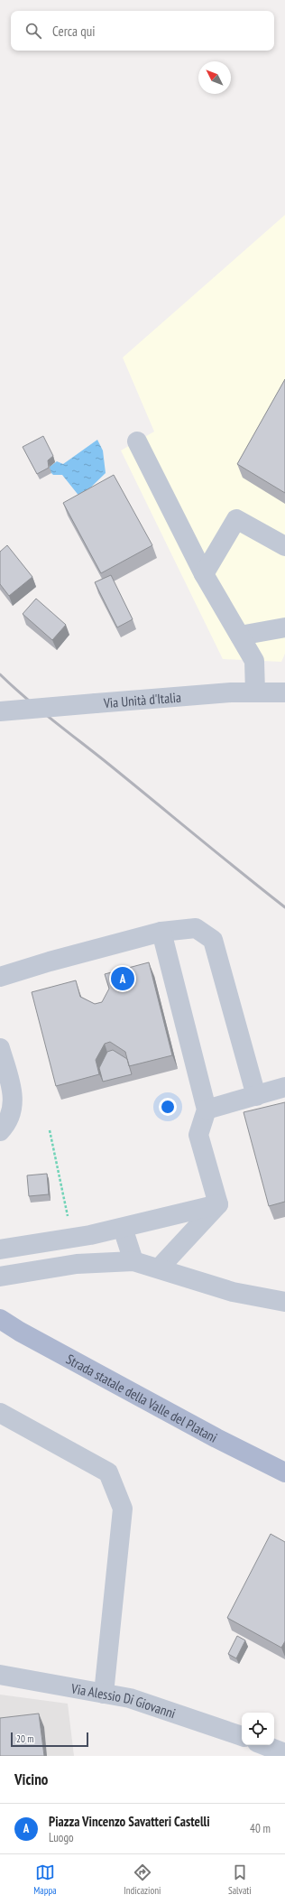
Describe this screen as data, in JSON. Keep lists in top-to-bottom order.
{
  "streets": {
    "main road": ["Strada statale della Valle del Platani"],
    "street": ["Via Unità d'Italia", "Via Alessio Di Giovanni"]
  },
  "scale_bar": "20 m",
  "north": "top left",
  "page": {
    "search": "Cerca qui",
    "pins": "A",
    "scale": "20 m",
    "heading": "Vicino",
    "list": [
      {
        "mark": "A",
        "name": "Piazza Vincenzo Savatteri Castelli",
        "note": "Luogo",
        "value": "40 m"
      }
    ],
    "nav": ["Mappa", "Indicazioni", "Salvati"]
  }
}
